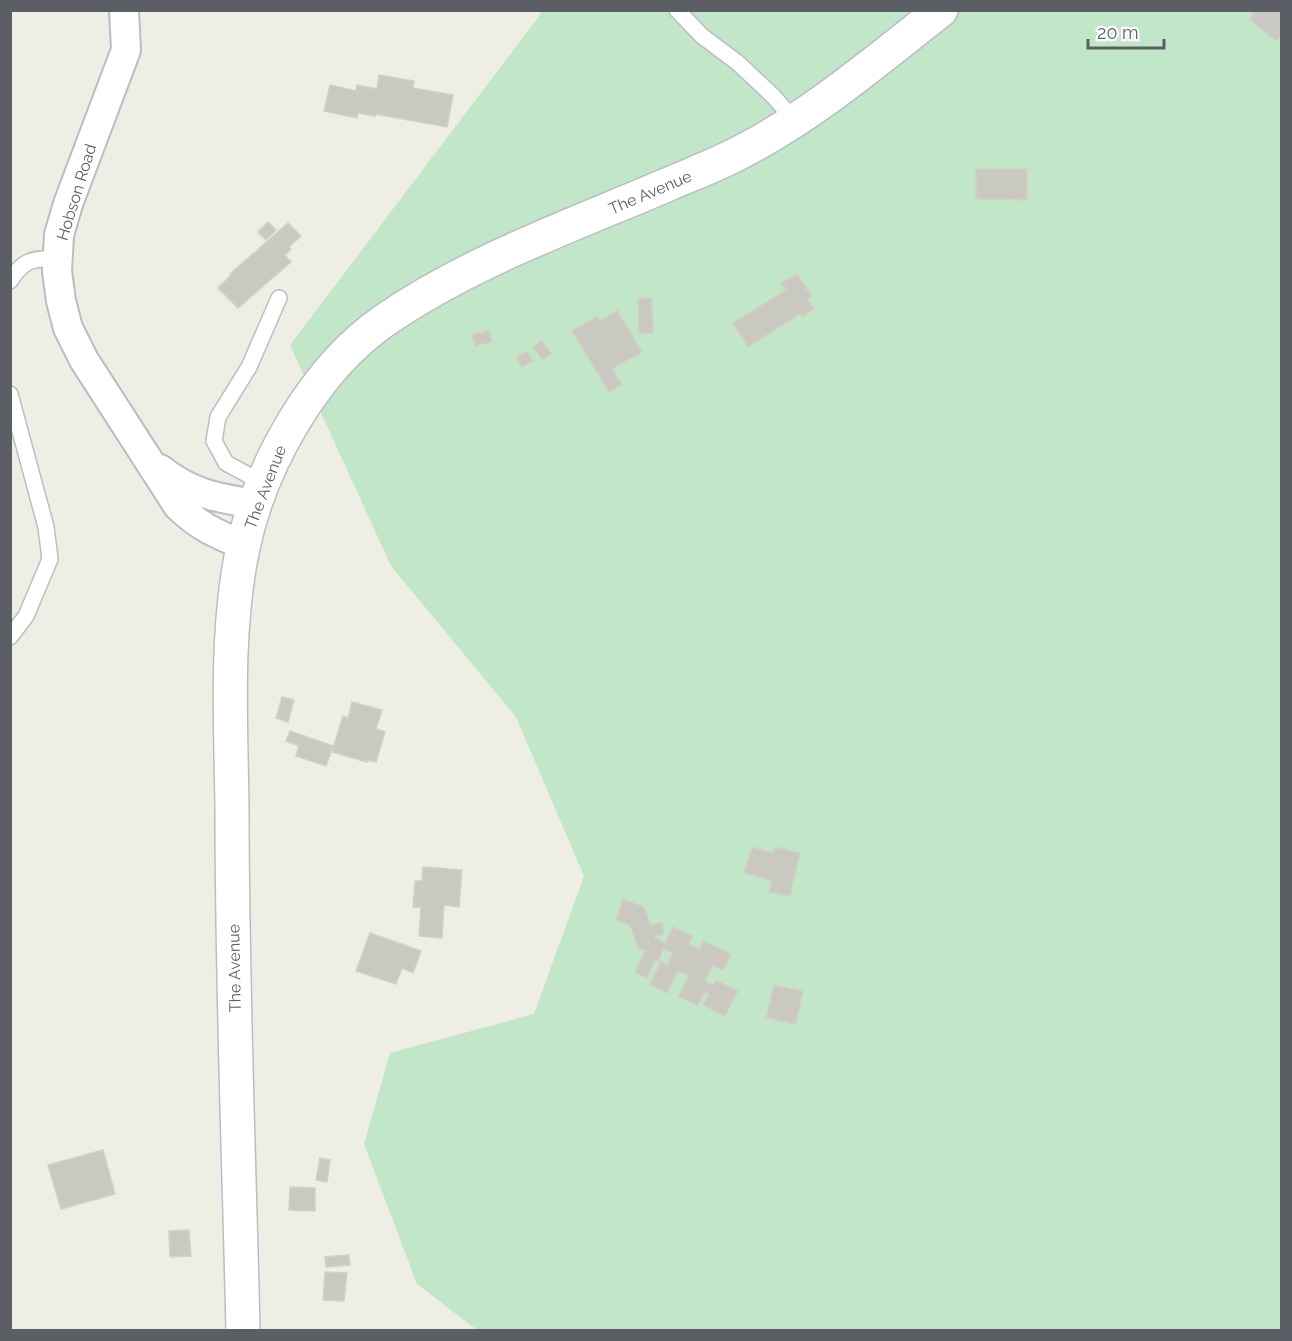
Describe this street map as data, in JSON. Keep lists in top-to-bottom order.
{
  "streets": {
    "street": ["Hobson Road", "The Avenue"]
  },
  "crossings": [
    ["Hobson Road", "The Avenue"]
  ],
  "scale_bar": "20 m"
}
